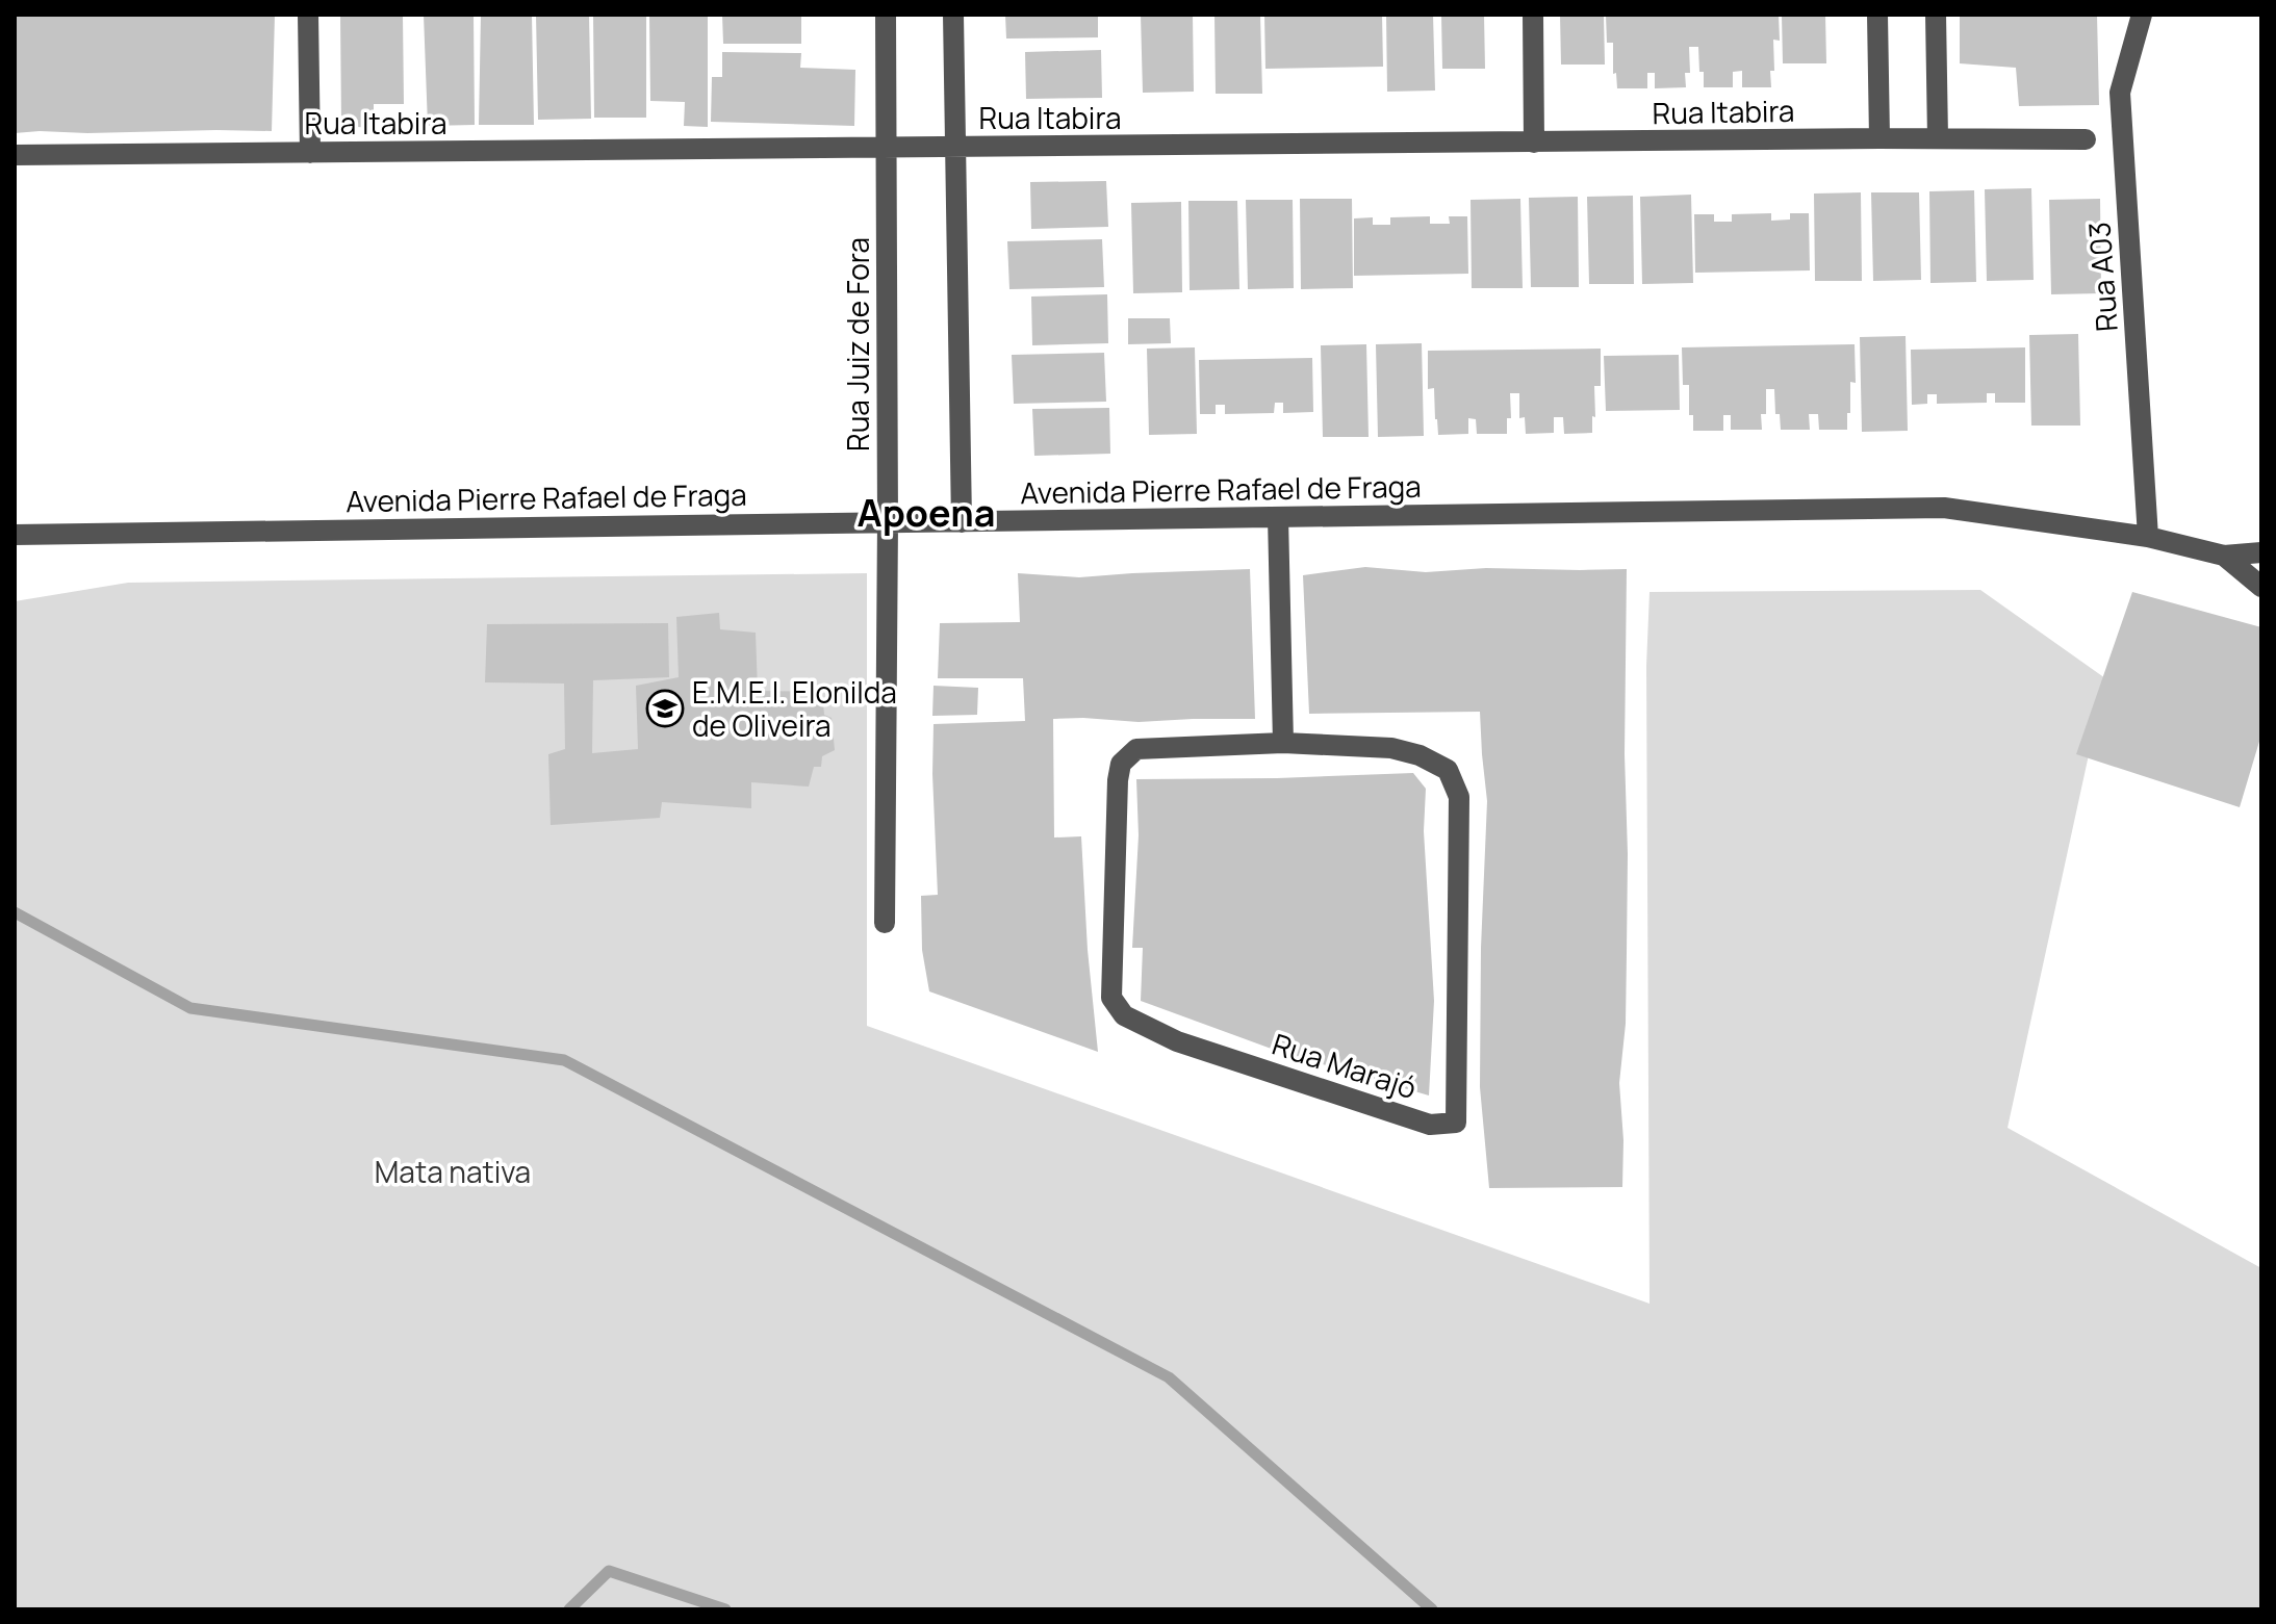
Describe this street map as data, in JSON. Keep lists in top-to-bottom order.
{
  "streets": {
    "street": [
      "Rua Itabira",
      "Rua A03",
      "Rua Juiz de Fora",
      "Avenida Pierre Rafael de Fraga",
      "Rua Marajó"
    ]
  },
  "crossings": [
    ["Rua Itabira", "Rua Juiz de Fora"],
    ["Rua A03", "Avenida Pierre Rafael de Fraga"],
    ["Rua Juiz de Fora", "Avenida Pierre Rafael de Fraga"]
  ],
  "districts": ["Apoena"],
  "parks": ["Mata nativa"],
  "places": {
    "school or university": ["E.M.E.I. Elonilda de Oliveira"]
  }
}
